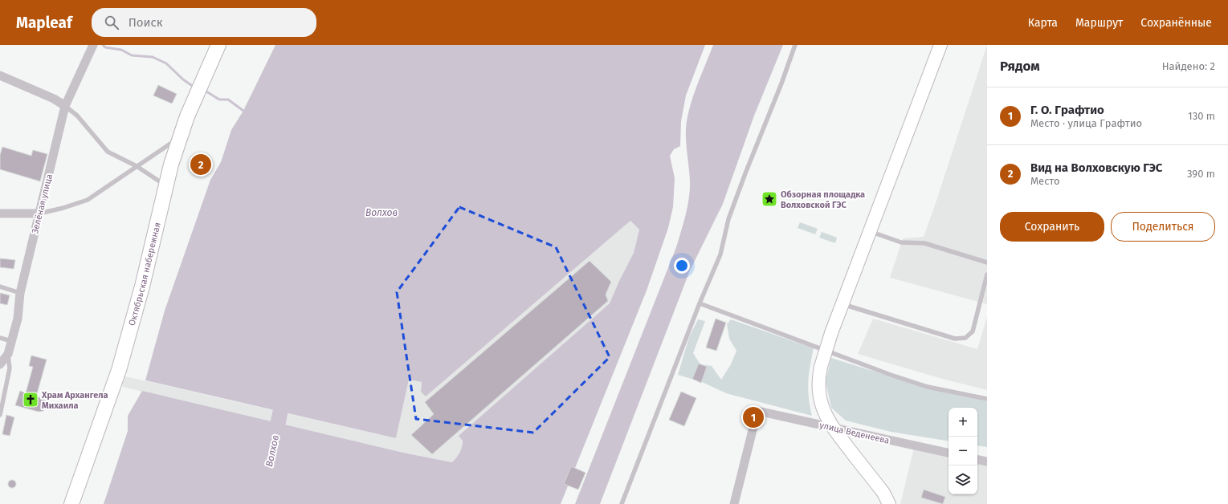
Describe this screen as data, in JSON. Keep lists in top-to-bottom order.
{
  "streets": {
    "main road": ["Октябрьская набережная"],
    "street": ["Зелёная улица", "улица Веденеева"]
  },
  "water": ["Волхов"],
  "places": {
    "place": ["Обзорная площадка Волховской ГЭС"],
    "church": ["Храм Архангела Михаила"]
  },
  "page": {
    "header": "Mapleaf",
    "search": "Поиск",
    "nav": ["Карта", "Маршрут", "Сохранённые"],
    "heading": ["Рядом", "Найдено: 2"],
    "list": [
      {
        "mark": "1",
        "name": "Г. О. Графтио",
        "note": "Место · улица Графтио",
        "value": "130 m"
      },
      {
        "mark": "2",
        "name": "Вид на Волховскую ГЭС",
        "note": "Место",
        "value": "390 m"
      }
    ],
    "pins": ["2", "1"],
    "buttons": ["Сохранить", "Поделиться"],
    "map_buttons": ["+", "−"]
  }
}
